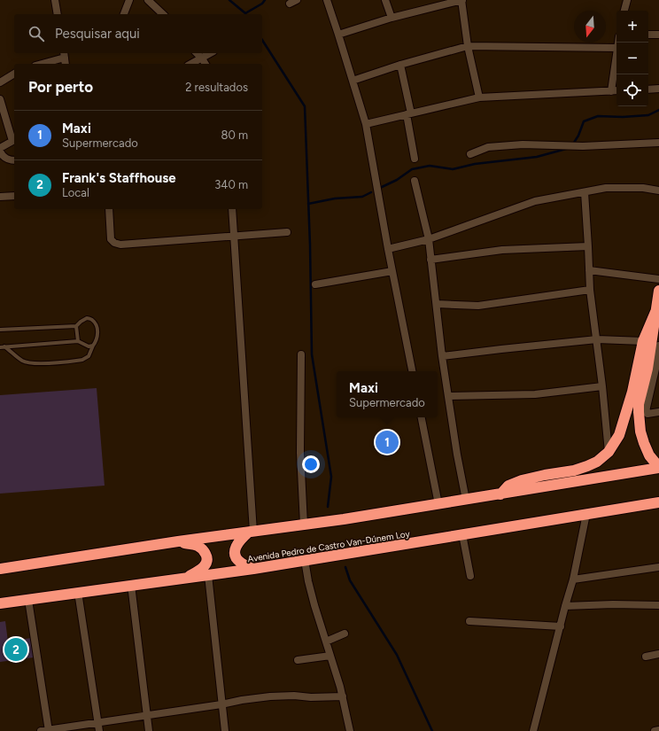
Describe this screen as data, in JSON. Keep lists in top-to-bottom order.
{
  "streets": {
    "highway": ["Avenida Pedro de Castro Van-Dúnem Loy"]
  },
  "north": "bottom",
  "page": {
    "map_buttons": ["+", "−"],
    "search": "Pesquisar aqui",
    "heading": ["Por perto", "2 resultados"],
    "list": [
      {
        "mark": "1",
        "name": "Maxi",
        "note": "Supermercado",
        "value": "80 m"
      },
      {
        "mark": "2",
        "name": "Frank's Staffhouse",
        "note": "Local",
        "value": "340 m"
      }
    ],
    "popup": ["Maxi", "Supermercado"],
    "pins": ["1", "2"]
  }
}
